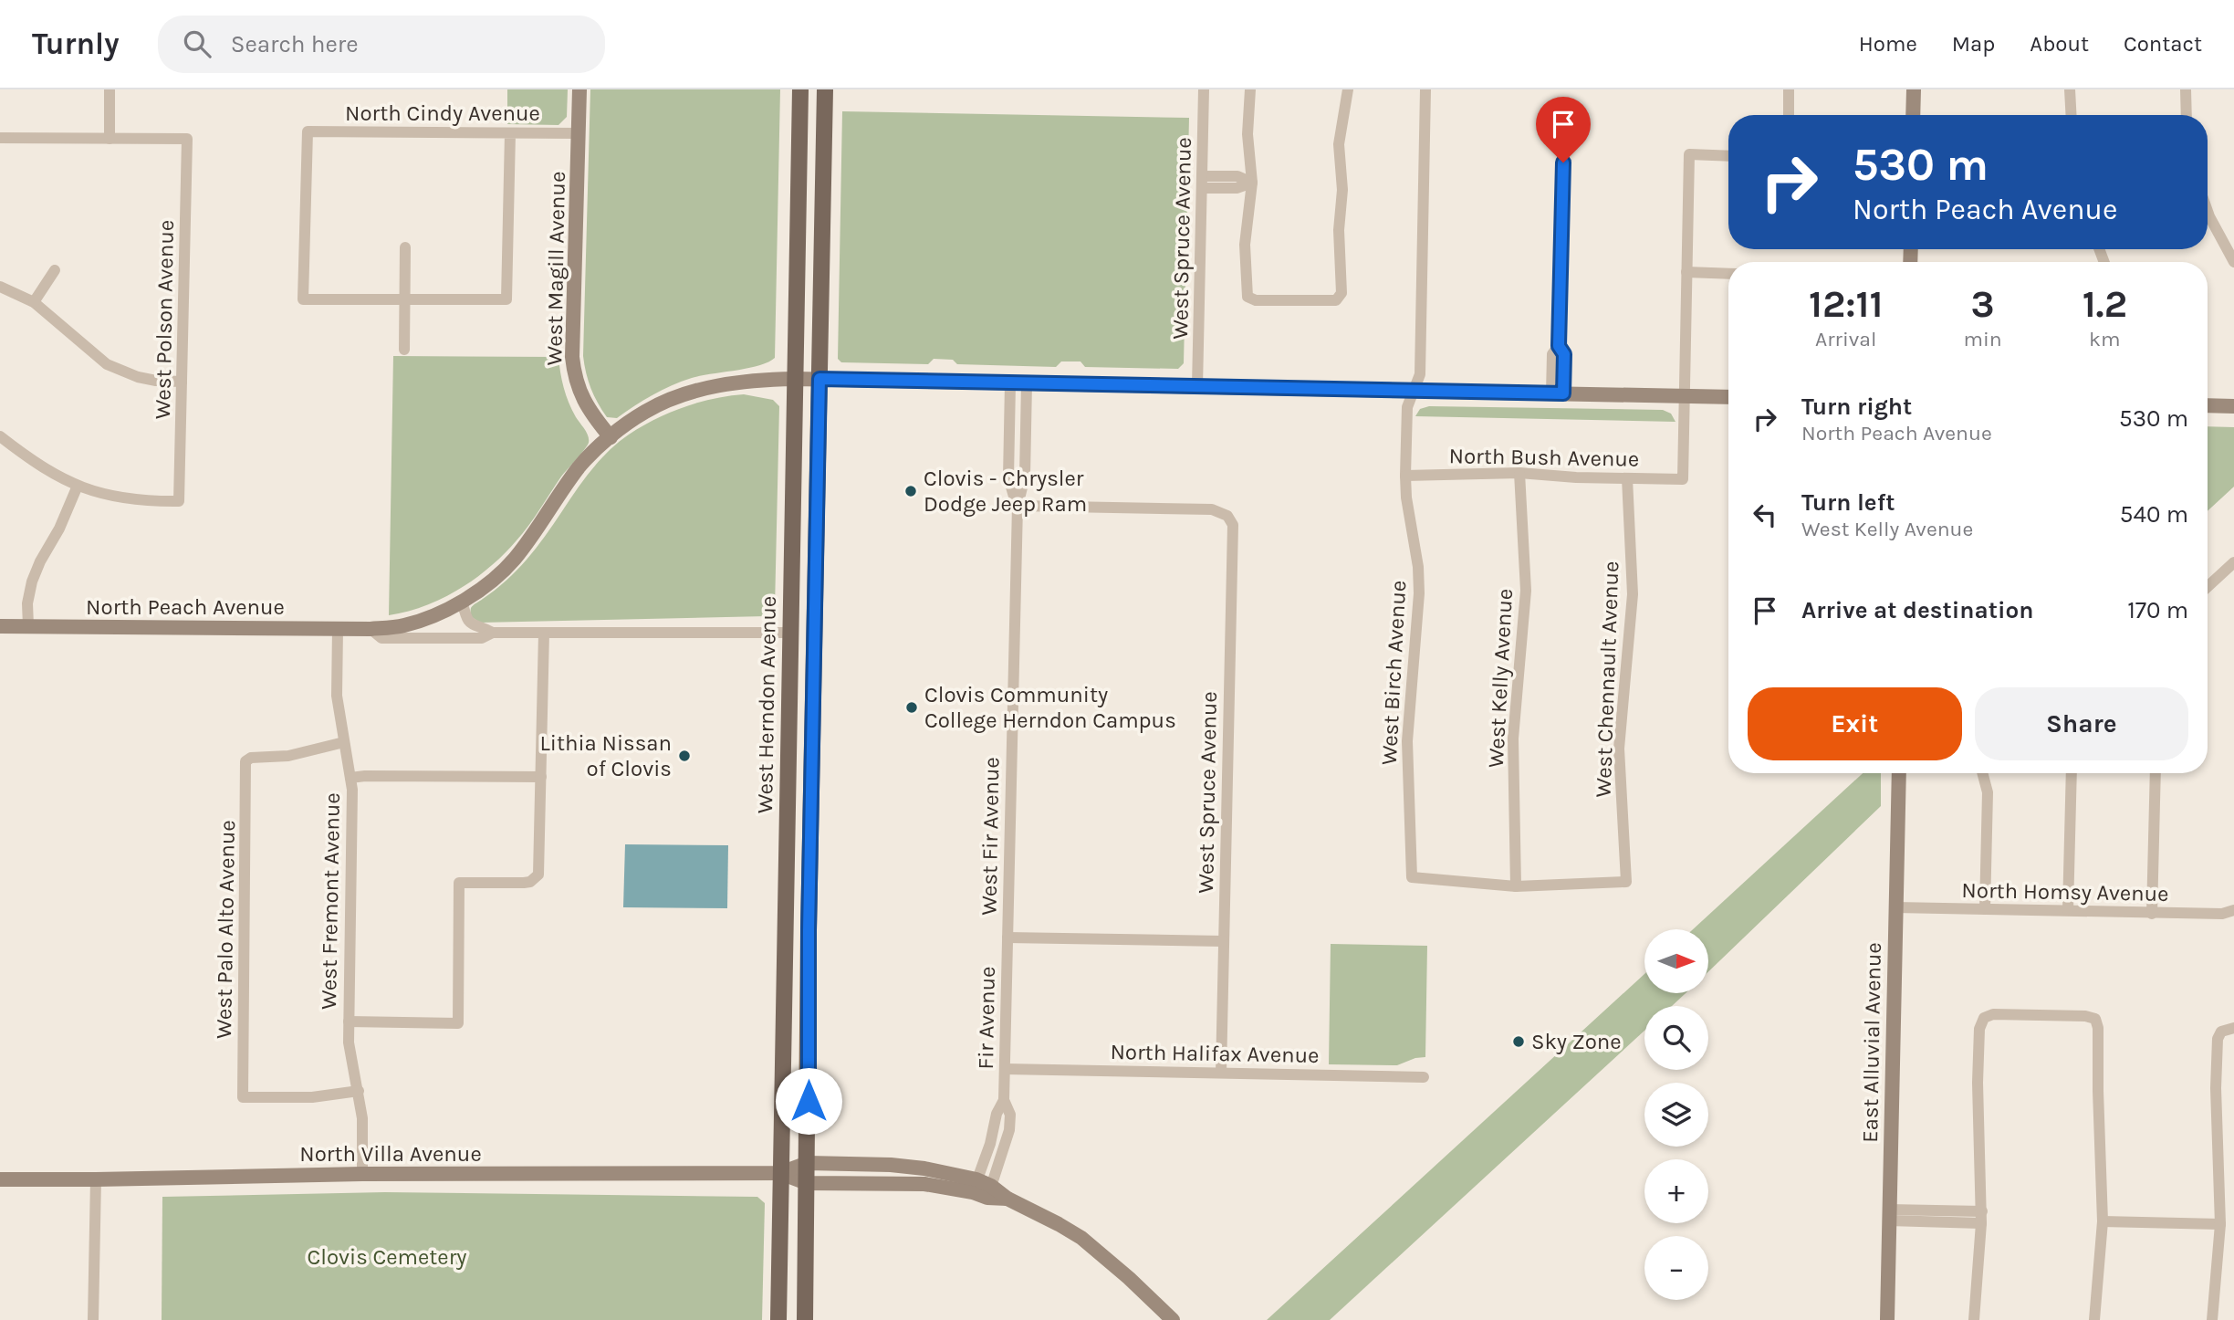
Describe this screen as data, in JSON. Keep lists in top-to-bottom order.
{
  "streets": {
    "main road": ["West Herndon Avenue"],
    "street": [
      "North Cindy Avenue",
      "West Spruce Avenue",
      "West Magill Avenue",
      "West Polson Avenue",
      "North Bush Avenue",
      "North Peach Avenue",
      "West Birch Avenue",
      "West Kelly Avenue",
      "West Chennault Avenue",
      "West Fir Avenue",
      "North Homsy Avenue",
      "West Fremont Avenue",
      "West Palo Alto Avenue",
      "Fir Avenue",
      "East Alluvial Avenue",
      "North Halifax Avenue",
      "North Villa Avenue"
    ]
  },
  "crossings": [
    ["North Cindy Avenue", "West Magill Avenue"],
    ["West Spruce Avenue", "North Peach Avenue"],
    ["West Spruce Avenue", "West Fir Avenue"],
    ["West Spruce Avenue", "North Halifax Avenue"],
    ["West Magill Avenue", "North Peach Avenue"],
    ["North Bush Avenue", "North Peach Avenue"],
    ["North Bush Avenue", "West Birch Avenue"],
    ["North Bush Avenue", "West Kelly Avenue"],
    ["North Bush Avenue", "West Chennault Avenue"],
    ["North Peach Avenue", "West Birch Avenue"],
    ["North Peach Avenue", "West Herndon Avenue"],
    ["North Peach Avenue", "West Fir Avenue"],
    ["North Peach Avenue", "West Fremont Avenue"],
    ["West Birch Avenue", "West Kelly Avenue"],
    ["West Birch Avenue", "West Chennault Avenue"],
    ["West Kelly Avenue", "West Chennault Avenue"],
    ["West Herndon Avenue", "North Villa Avenue"],
    ["West Fir Avenue", "Fir Avenue"],
    ["North Homsy Avenue", "East Alluvial Avenue"],
    ["West Fremont Avenue", "West Palo Alto Avenue"],
    ["West Fremont Avenue", "North Villa Avenue"],
    ["Fir Avenue", "North Halifax Avenue"],
    ["Fir Avenue", "North Villa Avenue"]
  ],
  "parks": ["Clovis Cemetery"],
  "places": [
    "Clovis - Chrysler Dodge Jeep Ram",
    "Clovis Community College Herndon Campus",
    "Lithia Nissan of Clovis",
    "Sky Zone"
  ],
  "north": "right",
  "page": {
    "header": "Turnly",
    "search": "Search here",
    "nav": [
      "Home",
      "Map",
      "About",
      "Contact"
    ],
    "turn": ["530 m", "North Peach Avenue"],
    "eta": [
      "12:11",
      "Arrival",
      "3",
      "min",
      "1.2",
      "km"
    ],
    "list": [
      {
        "name": "Turn right",
        "note": "North Peach Avenue",
        "value": "530 m"
      },
      {
        "name": "Turn left",
        "note": "West Kelly Avenue",
        "value": "540 m"
      },
      {
        "name": "Arrive at destination",
        "value": "170 m"
      }
    ],
    "buttons": ["Exit", "Share"],
    "map_buttons": ["+", "−"]
  }
}
